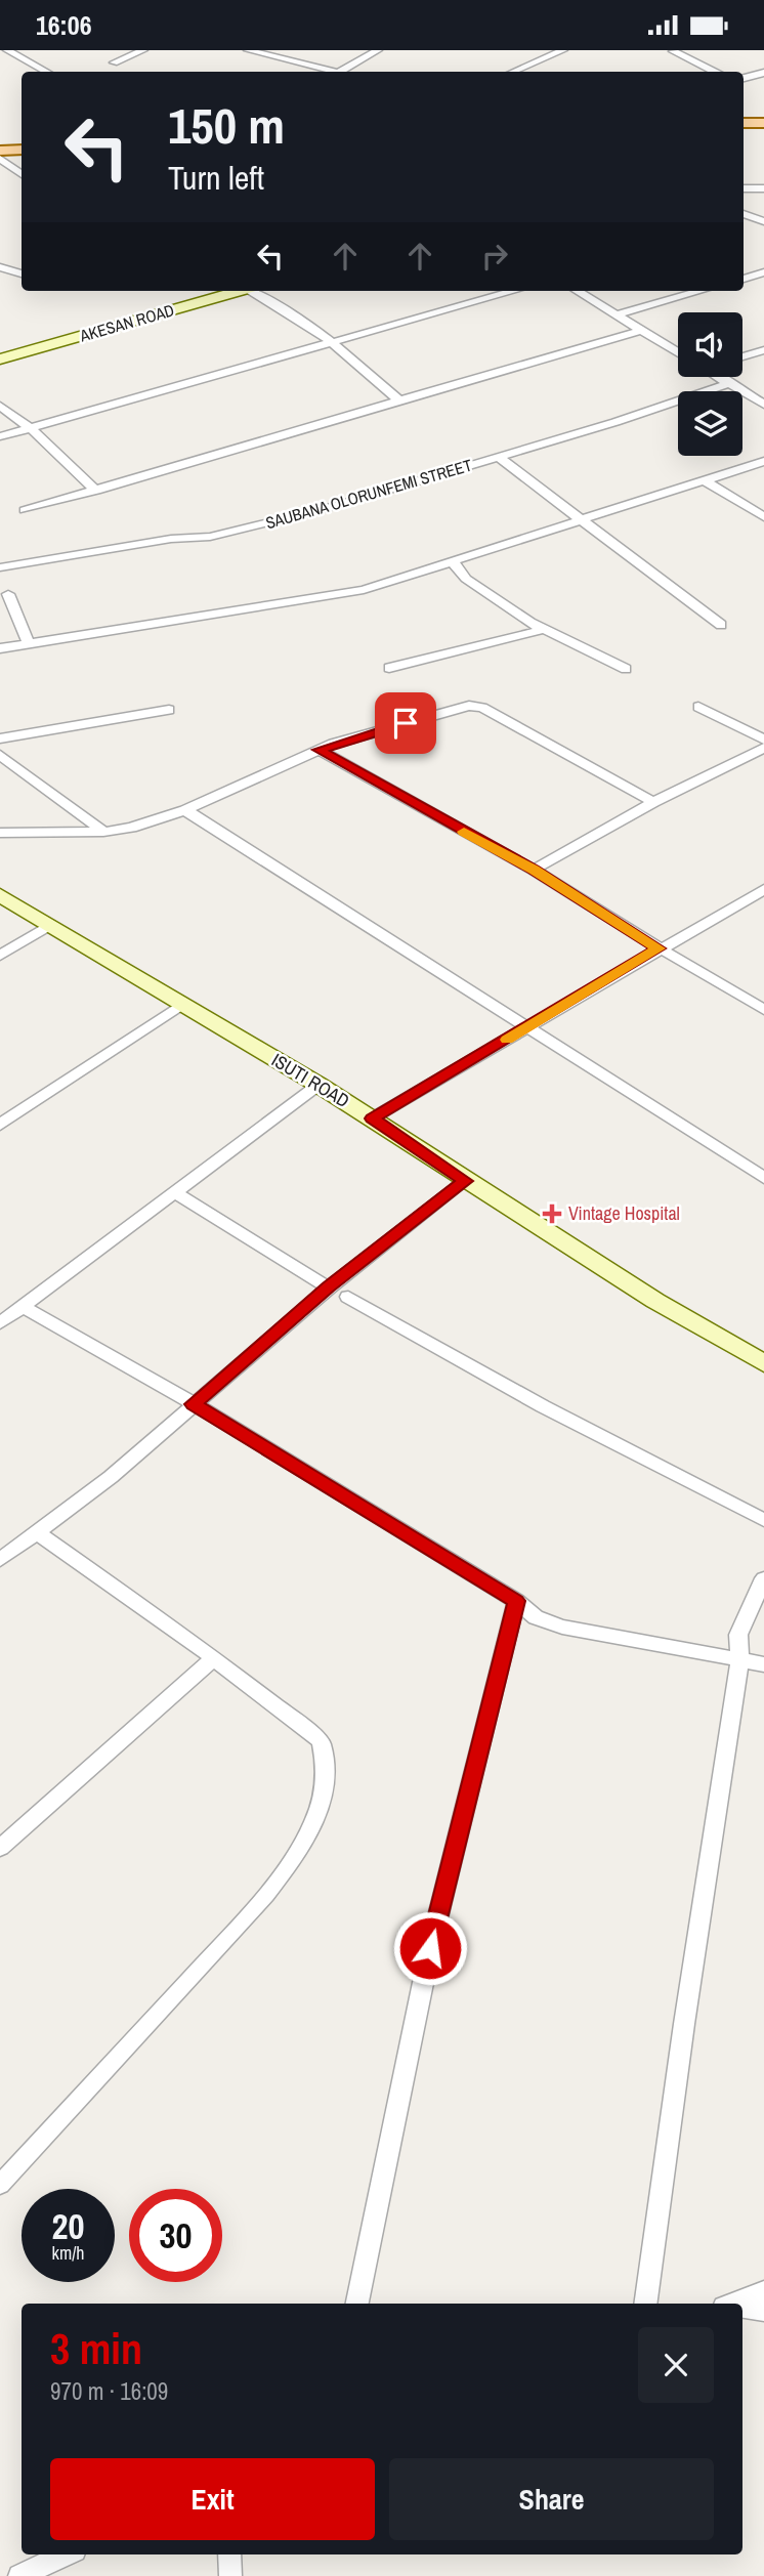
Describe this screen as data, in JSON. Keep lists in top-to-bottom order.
{
  "streets": {
    "street": ["AKESAN ROAD", "SAUBANA OLORUNFEMI STREET", "ISUTI ROAD"]
  },
  "places": {
    "health": ["Vintage Hospital"]
  },
  "page": {
    "status": "16:06",
    "turn": ["150 m", "Turn left"],
    "speed": "20 km/h",
    "limit": "30",
    "heading": ["3 min", "970 m · 16:09"],
    "buttons": ["Exit", "Share"]
  }
}
